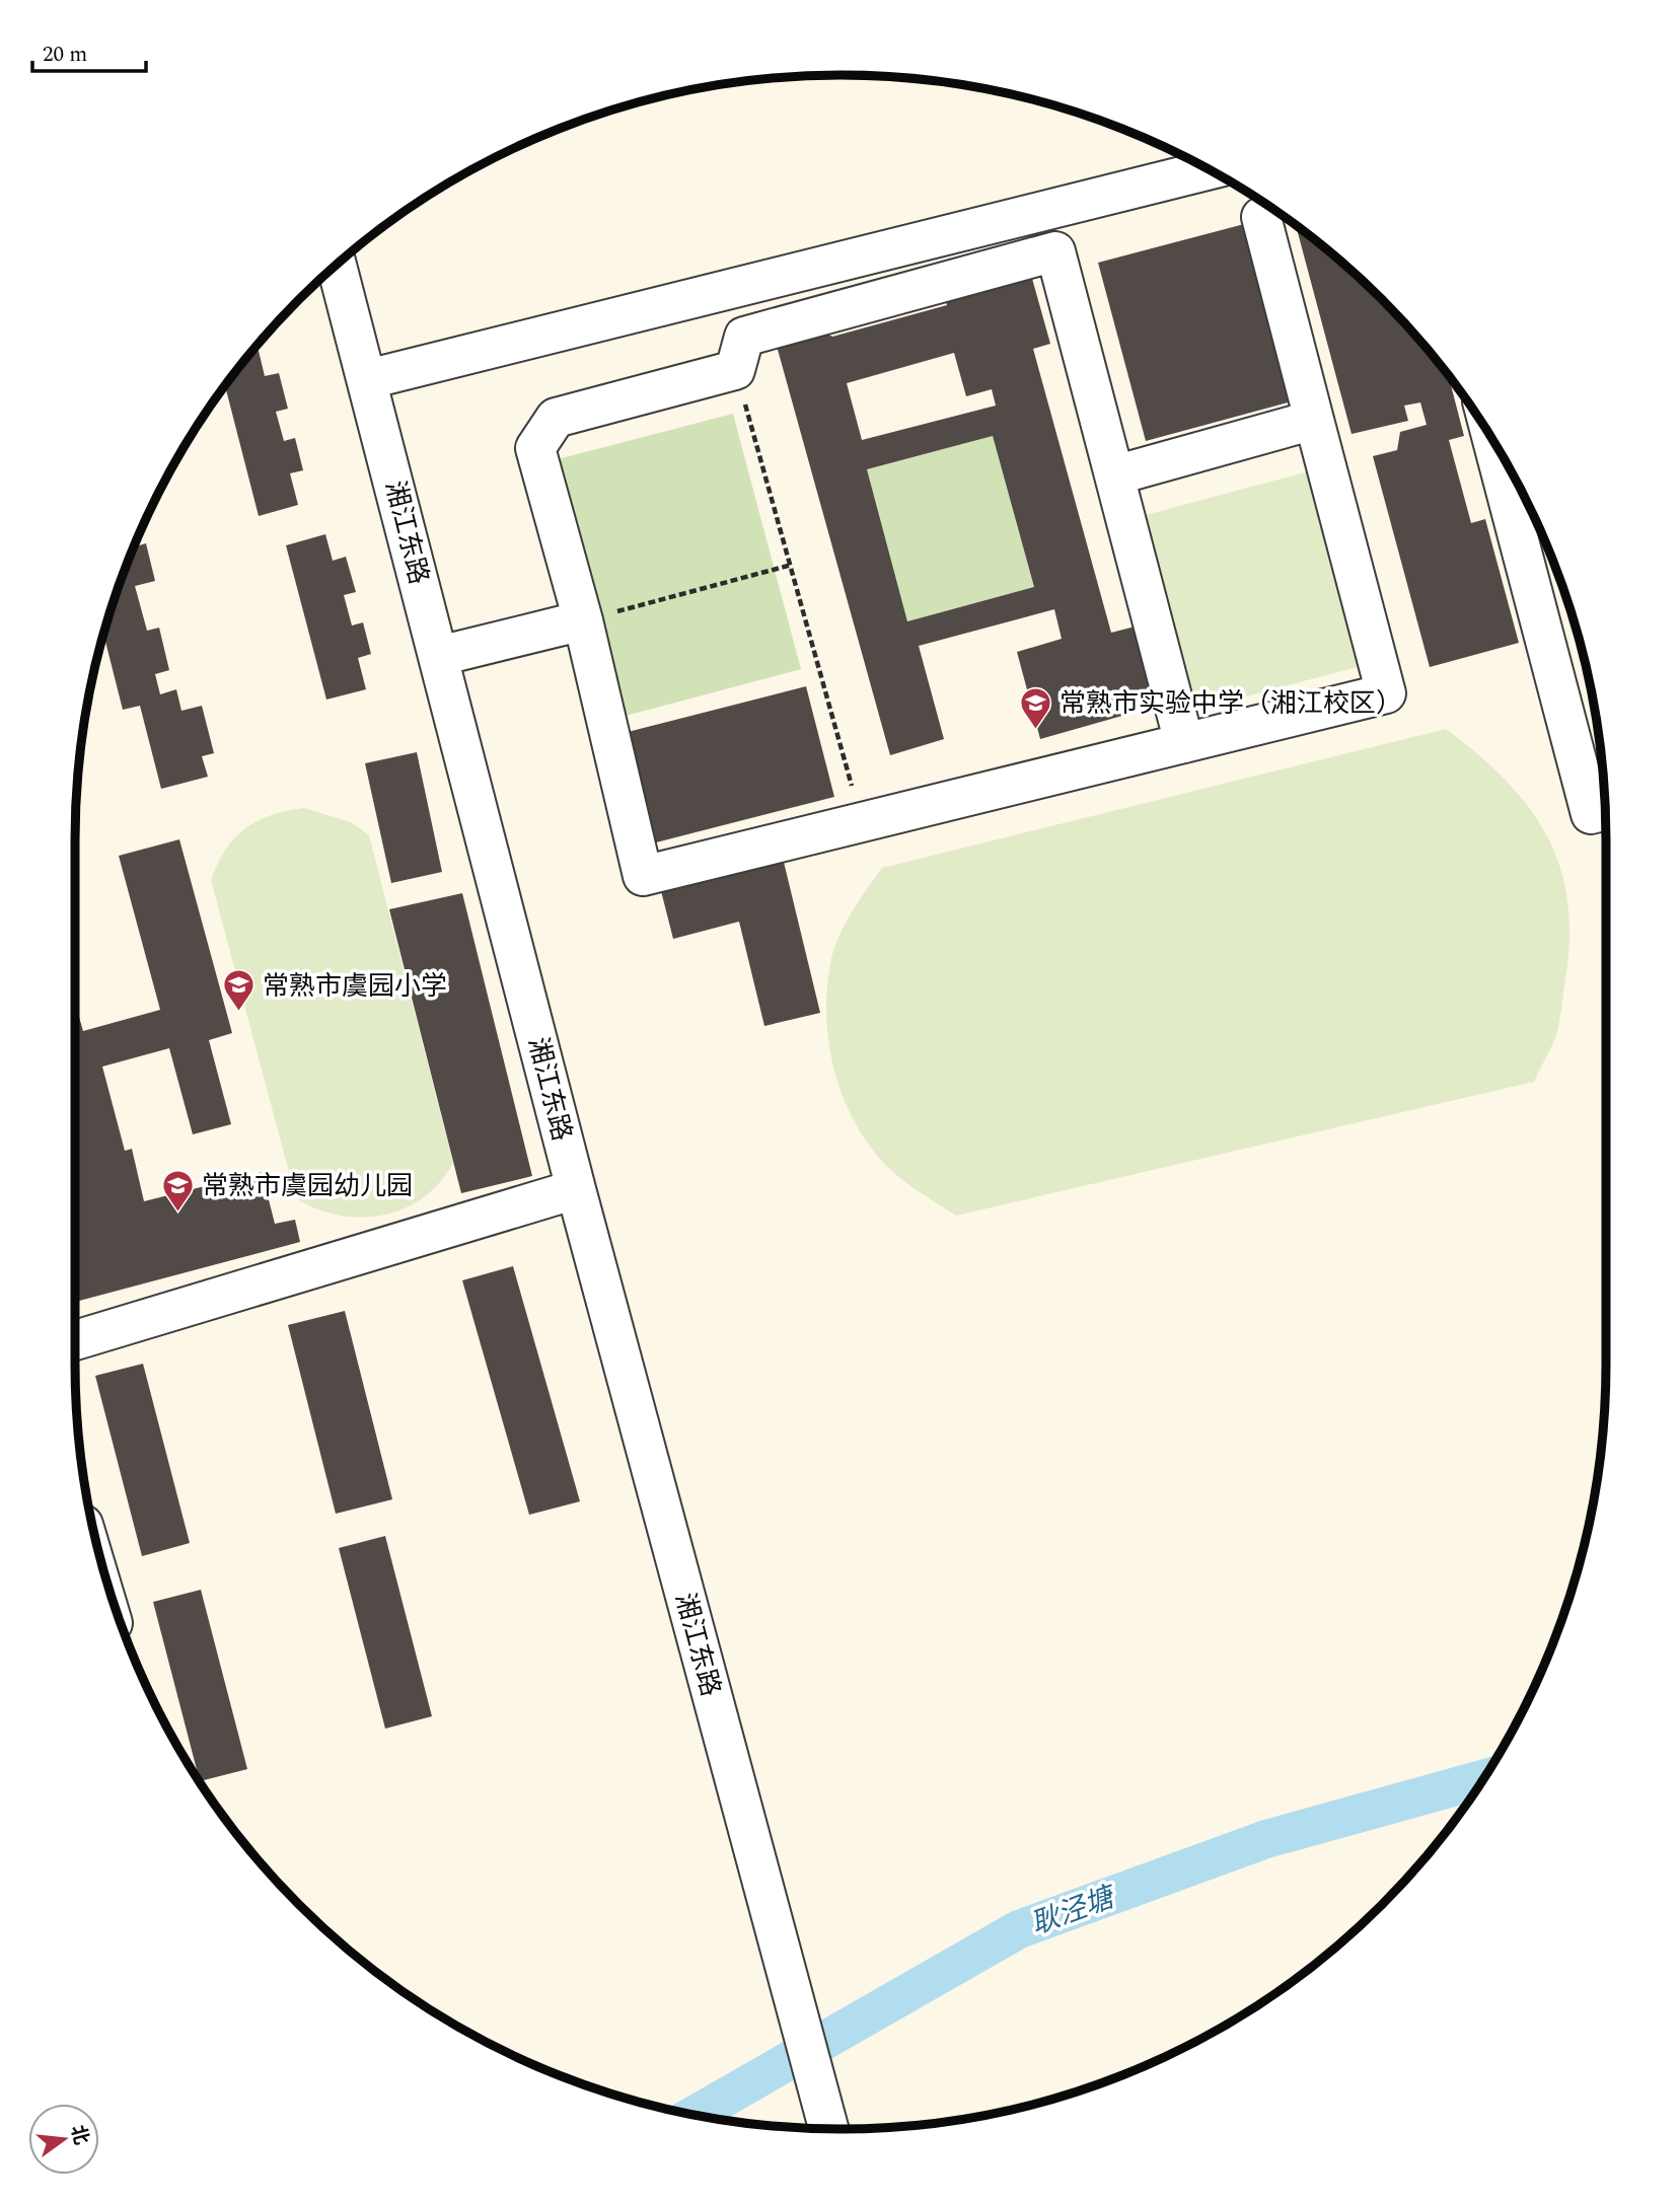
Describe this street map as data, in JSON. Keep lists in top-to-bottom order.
{
  "streets": {
    "street": ["湘江东路"]
  },
  "water": ["耿泾塘"],
  "places": {
    "school or university": ["常熟市实验中学（湘江校区）", "常熟市虞园小学", "常熟市虞园幼儿园"]
  },
  "scale_bar": "20 m",
  "north": "right"
}
